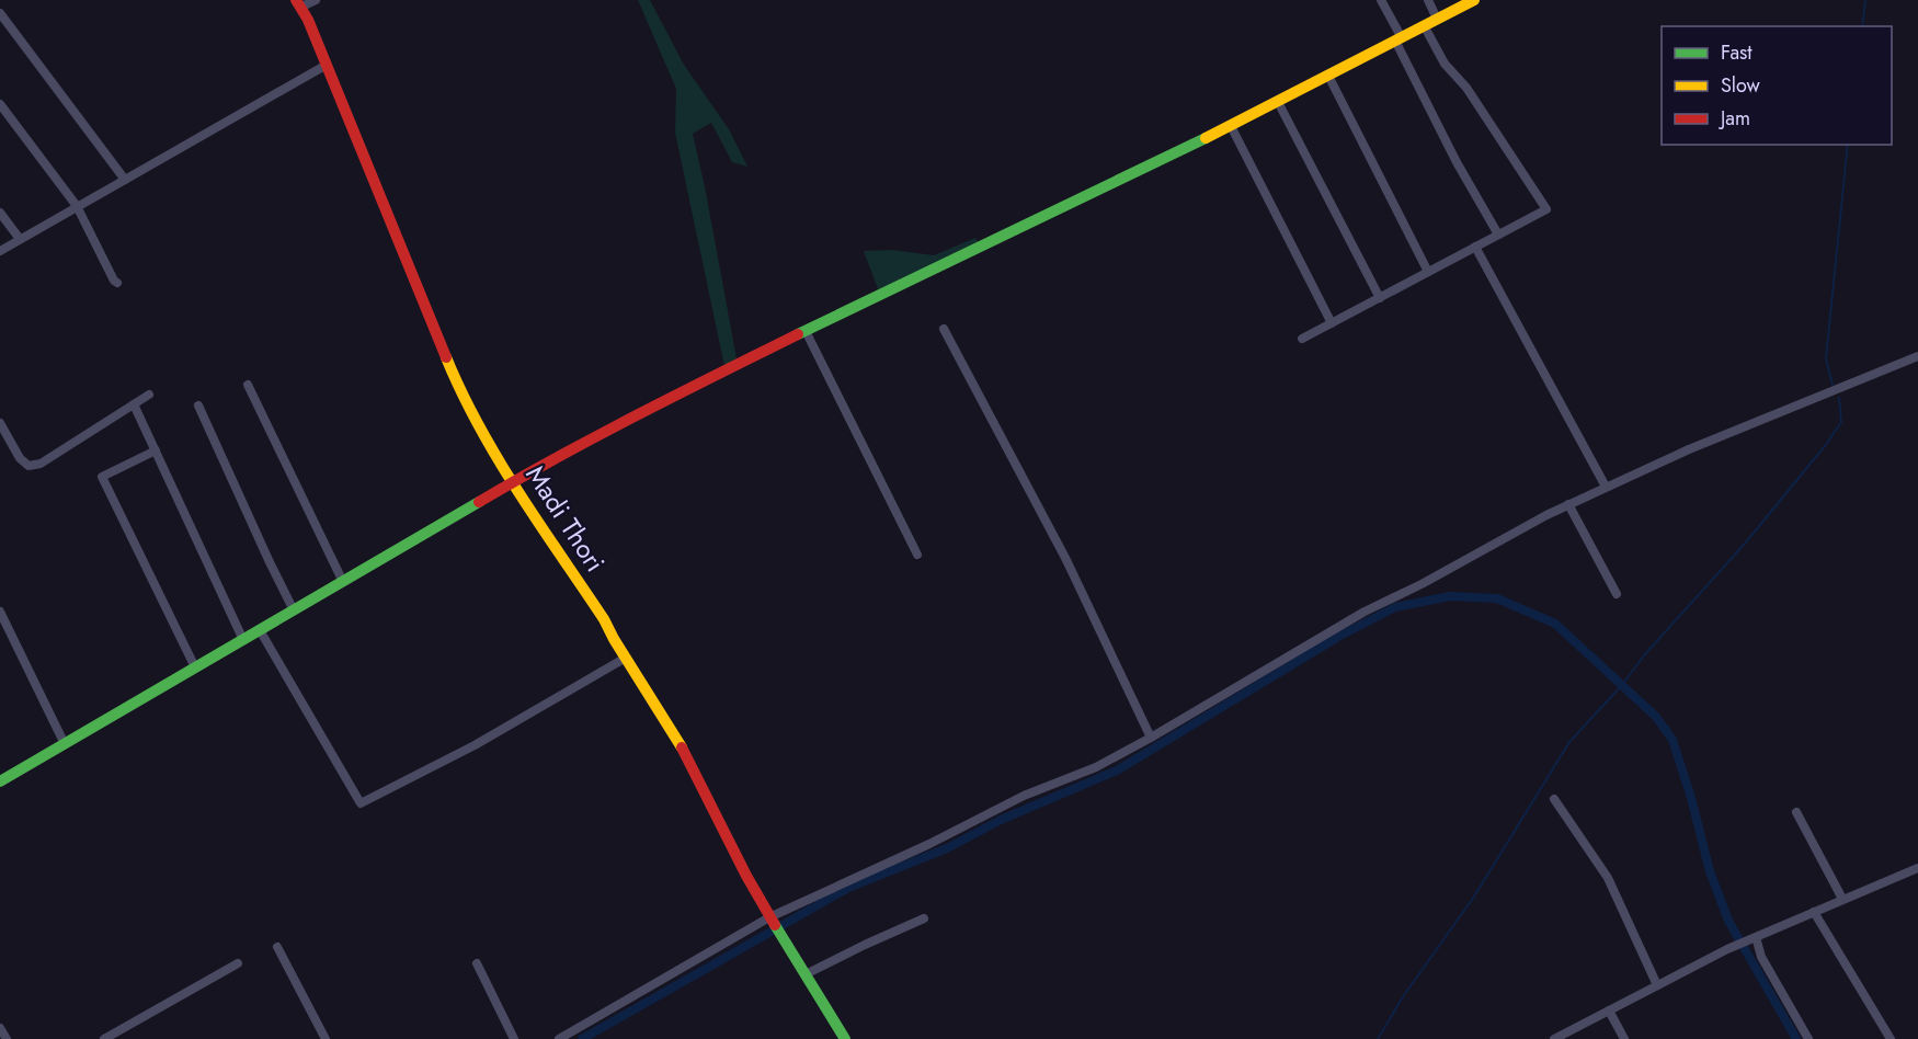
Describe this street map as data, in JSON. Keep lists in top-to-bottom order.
{
  "streets": {
    "street": ["Madi Thori"]
  },
  "legend": ["Fast", "Slow", "Jam"]
}
